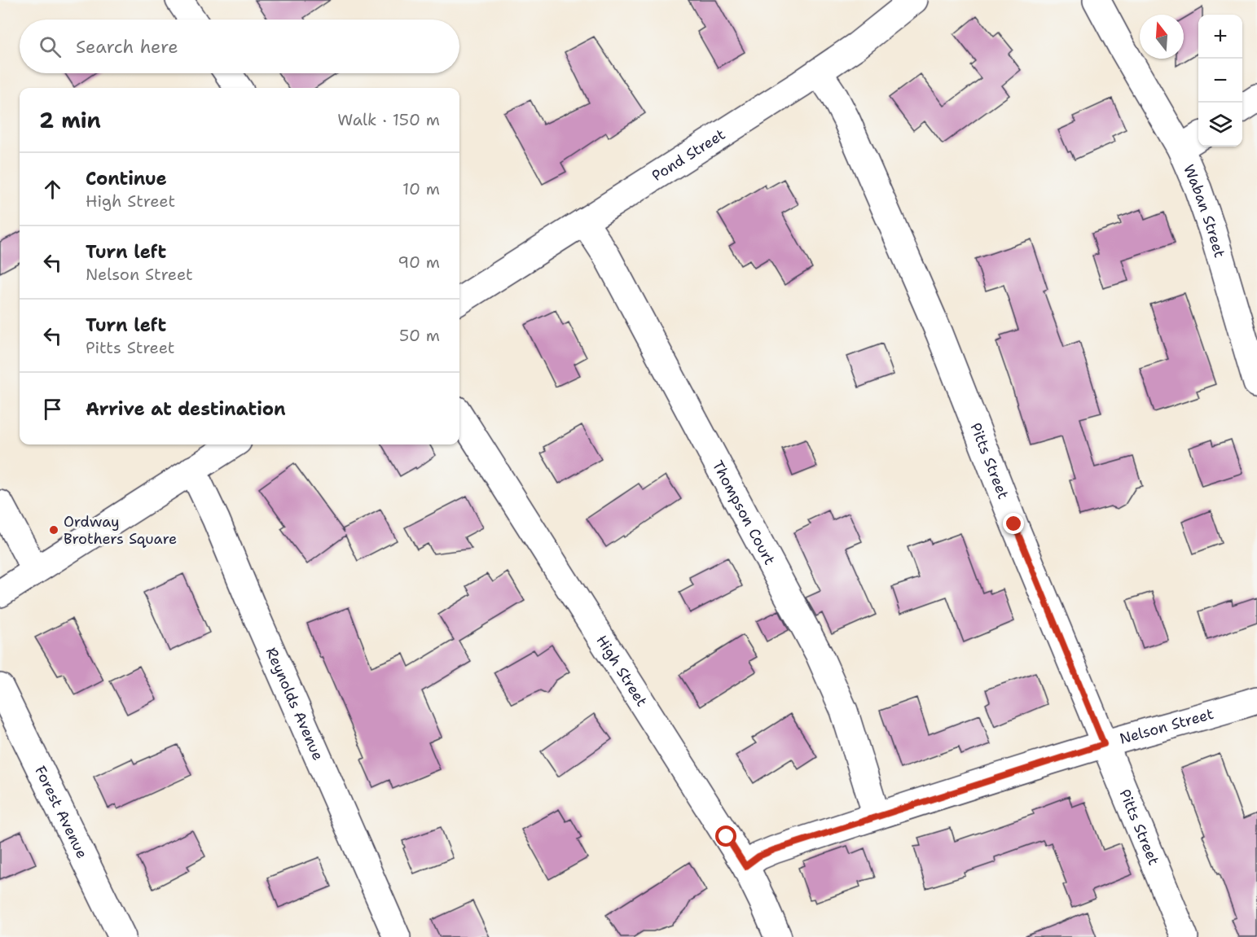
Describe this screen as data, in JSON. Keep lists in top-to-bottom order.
{
  "streets": {
    "street": [
      "Pond Street",
      "Waban Street",
      "Pitts Street",
      "Thompson Court",
      "High Street",
      "Reynolds Avenue",
      "Nelson Street",
      "Forest Avenue"
    ]
  },
  "crossings": [
    ["Pond Street", "Pitts Street"],
    ["Pond Street", "Thompson Court"],
    ["Pitts Street", "Nelson Street"],
    ["Thompson Court", "Nelson Street"],
    ["High Street", "Nelson Street"]
  ],
  "places": ["Ordway Brothers Square"],
  "north": "top",
  "page": {
    "map_buttons": ["+", "−"],
    "search": "Search here",
    "heading": ["2 min", "Walk · 150 m"],
    "list": [
      ["Continue", "High Street", "10 m"],
      ["Turn left", "Nelson Street", "90 m"],
      ["Turn left", "Pitts Street", "50 m"],
      "Arrive at destination"
    ]
  }
}
